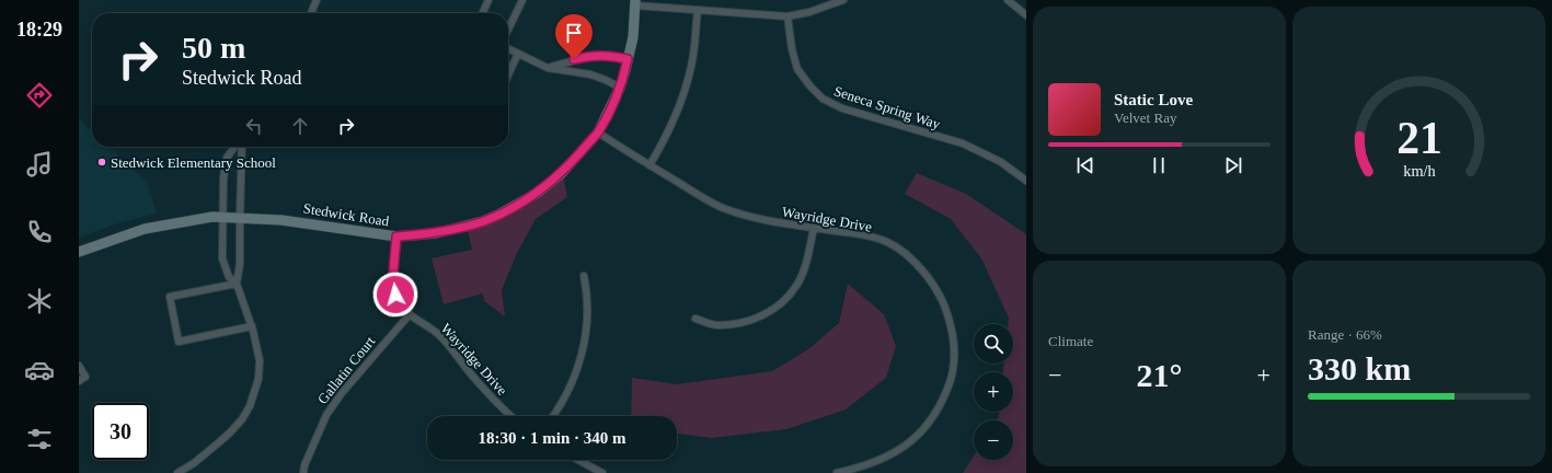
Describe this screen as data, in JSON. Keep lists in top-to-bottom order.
{
  "streets": {
    "street": [
      "Seneca Spring Way",
      "Stedwick Road",
      "Wayridge Drive",
      "Gallatin Court"
    ]
  },
  "crossings": [
    ["Stedwick Road", "Wayridge Drive"],
    ["Wayridge Drive", "Gallatin Court"]
  ],
  "places": ["Stedwick Elementary School"],
  "page": {
    "tabs": "18:29",
    "turn": ["50 m", "Stedwick Road"],
    "song": ["Static Love", "Velvet Ray"],
    "tile": [
      "Climate",
      ["Range · 66%", "330 km"]
    ],
    "map_buttons": ["+", "−"],
    "heat": ["−", "21°", "+"],
    "limit": "30",
    "trip": "18:30 · 1 min · 340 m",
    "gauge": ["21", "km/h"]
  }
}
